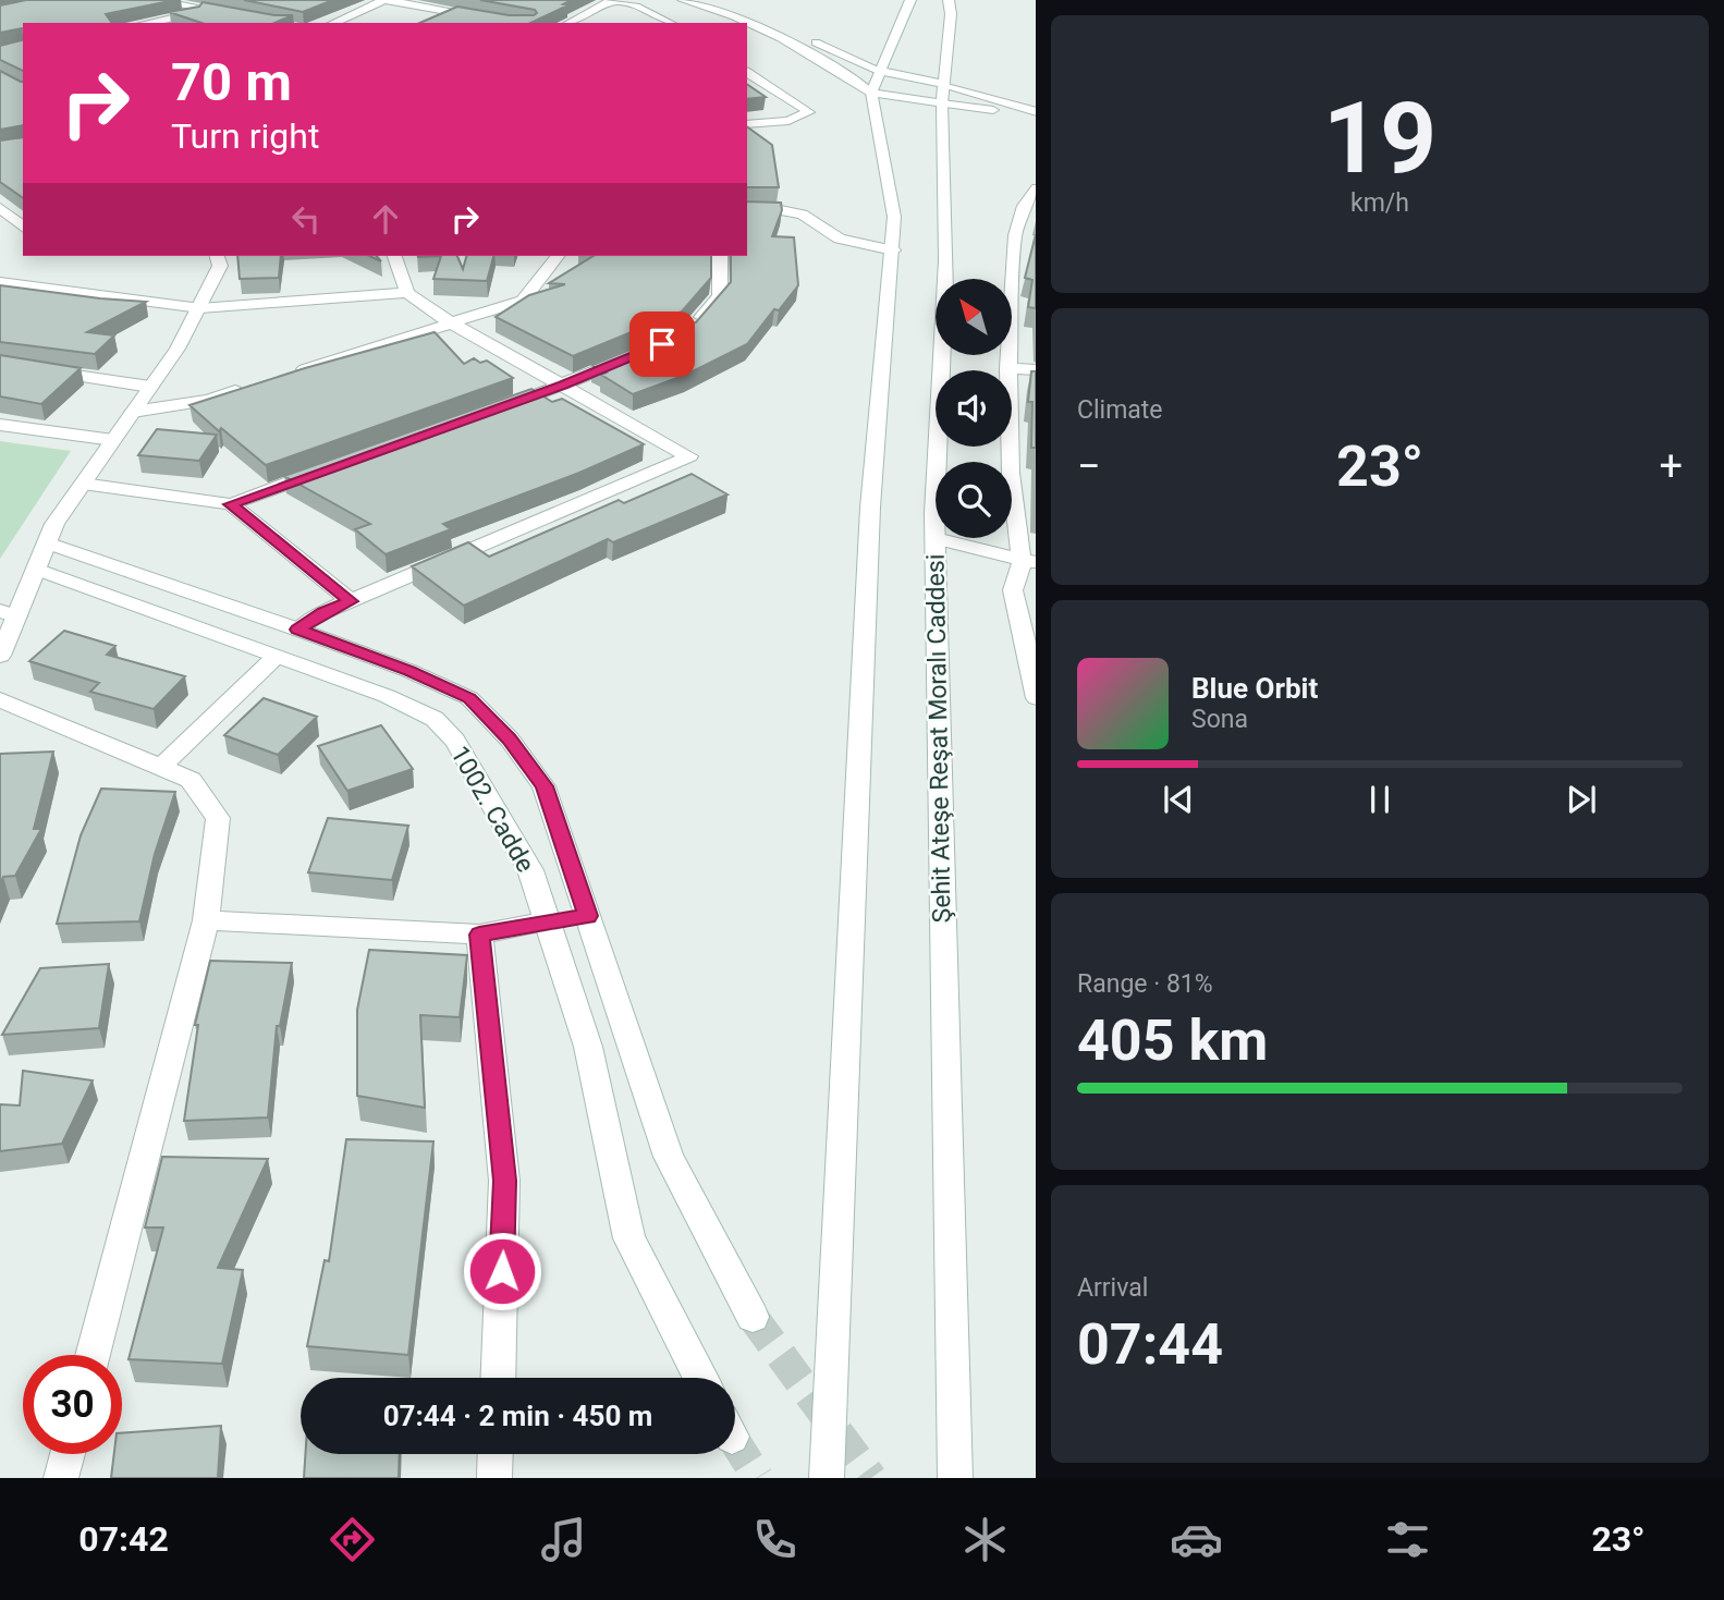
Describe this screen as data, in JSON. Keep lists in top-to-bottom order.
{
  "streets": {
    "street": ["Şehit Ateşe Reşat Moralı Caddesi", "1002. Cadde"]
  },
  "north": "top left",
  "page": {
    "tile": [
      ["19", "km/h"],
      "Climate",
      ["Range · 81%", "405 km"],
      ["Arrival", "07:44"]
    ],
    "turn": ["70 m", "Turn right"],
    "heat": ["−", "23°", "+"],
    "song": ["Blue Orbit", "Sona"],
    "limit": "30",
    "trip": "07:44 · 2 min · 450 m",
    "tabs": ["07:42", "23°"]
  }
}
